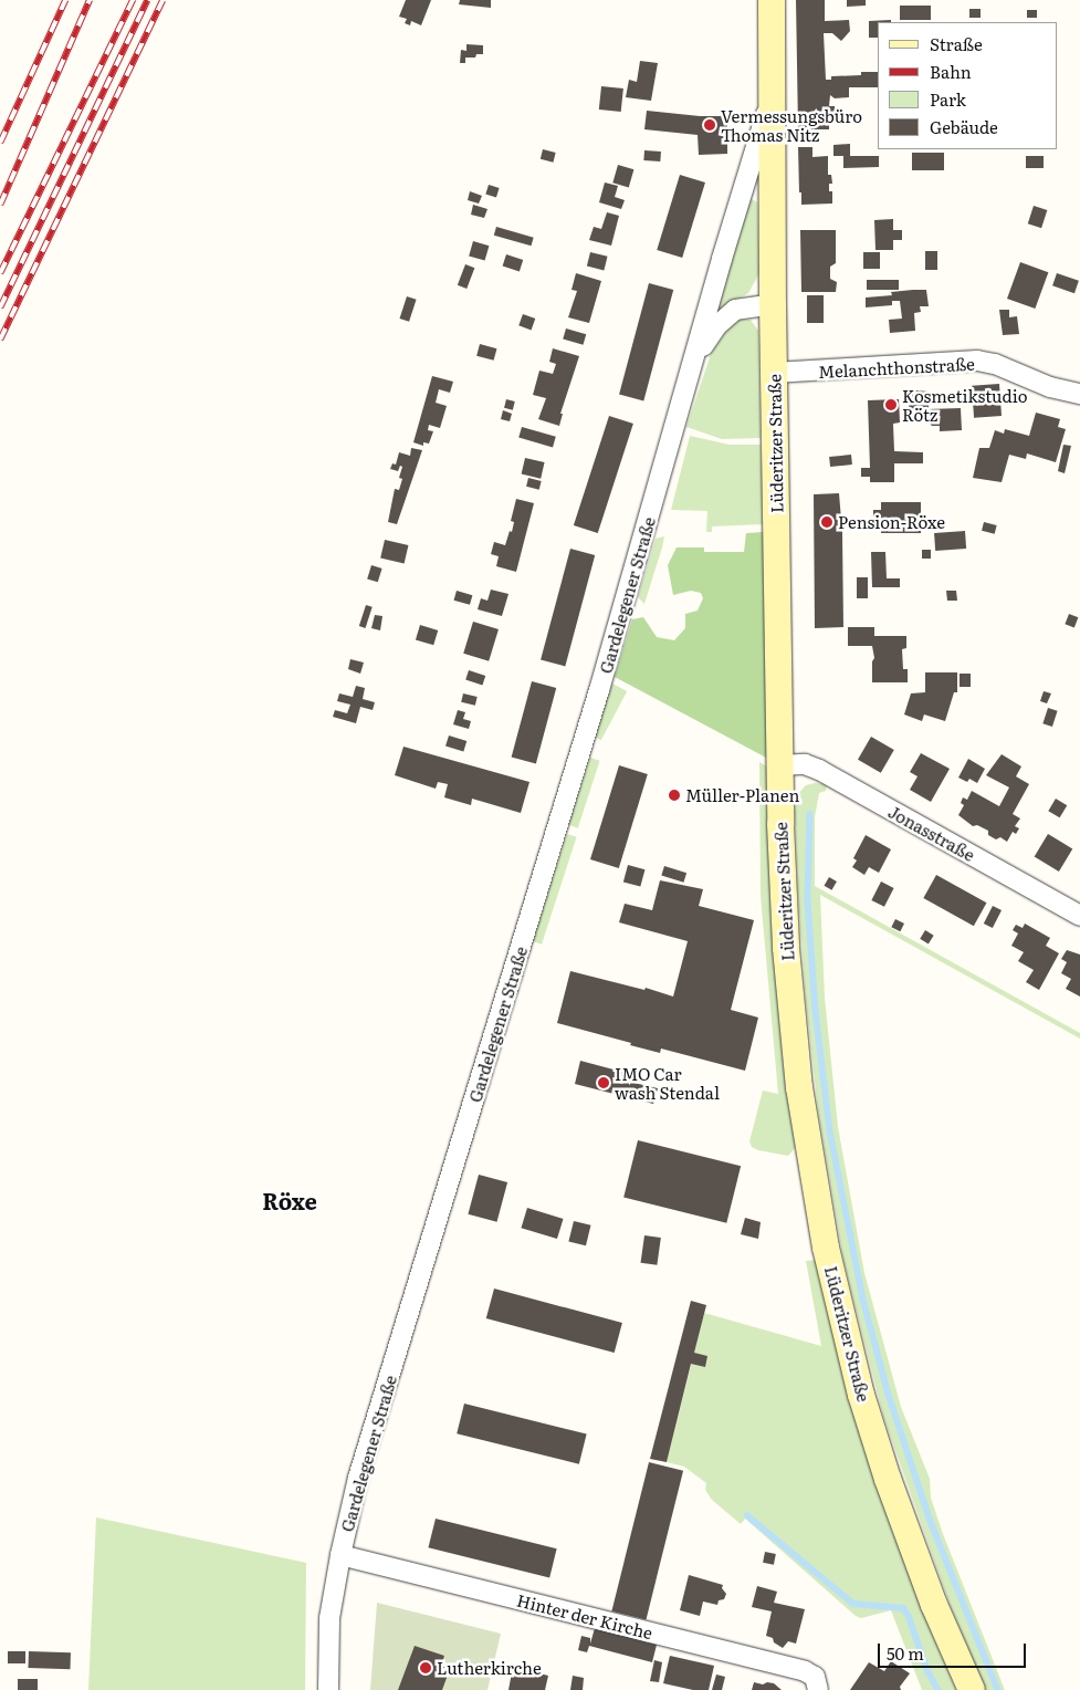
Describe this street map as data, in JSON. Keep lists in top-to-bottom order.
{
  "streets": {
    "main road": ["Lüderitzer Straße"],
    "street": [
      "Melanchthonstraße",
      "Gardelegener Straße",
      "Jonasstraße",
      "Hinter der Kirche"
    ]
  },
  "crossings": [
    ["Melanchthonstraße", "Lüderitzer Straße"],
    ["Lüderitzer Straße", "Gardelegener Straße"],
    ["Lüderitzer Straße", "Jonasstraße"],
    ["Gardelegener Straße", "Hinter der Kirche"]
  ],
  "districts": ["Röxe"],
  "places": [
    "Vermessungsbüro Thomas Nitz",
    "Kosmetikstudio Rötz",
    "Pension-Röxe",
    "Müller-Planen",
    "IMO Car wash Stendal",
    "Lutherkirche"
  ],
  "legend": [
    "Straße",
    "Bahn",
    "Park",
    "Gebäude"
  ],
  "scale_bar": "50 m"
}
